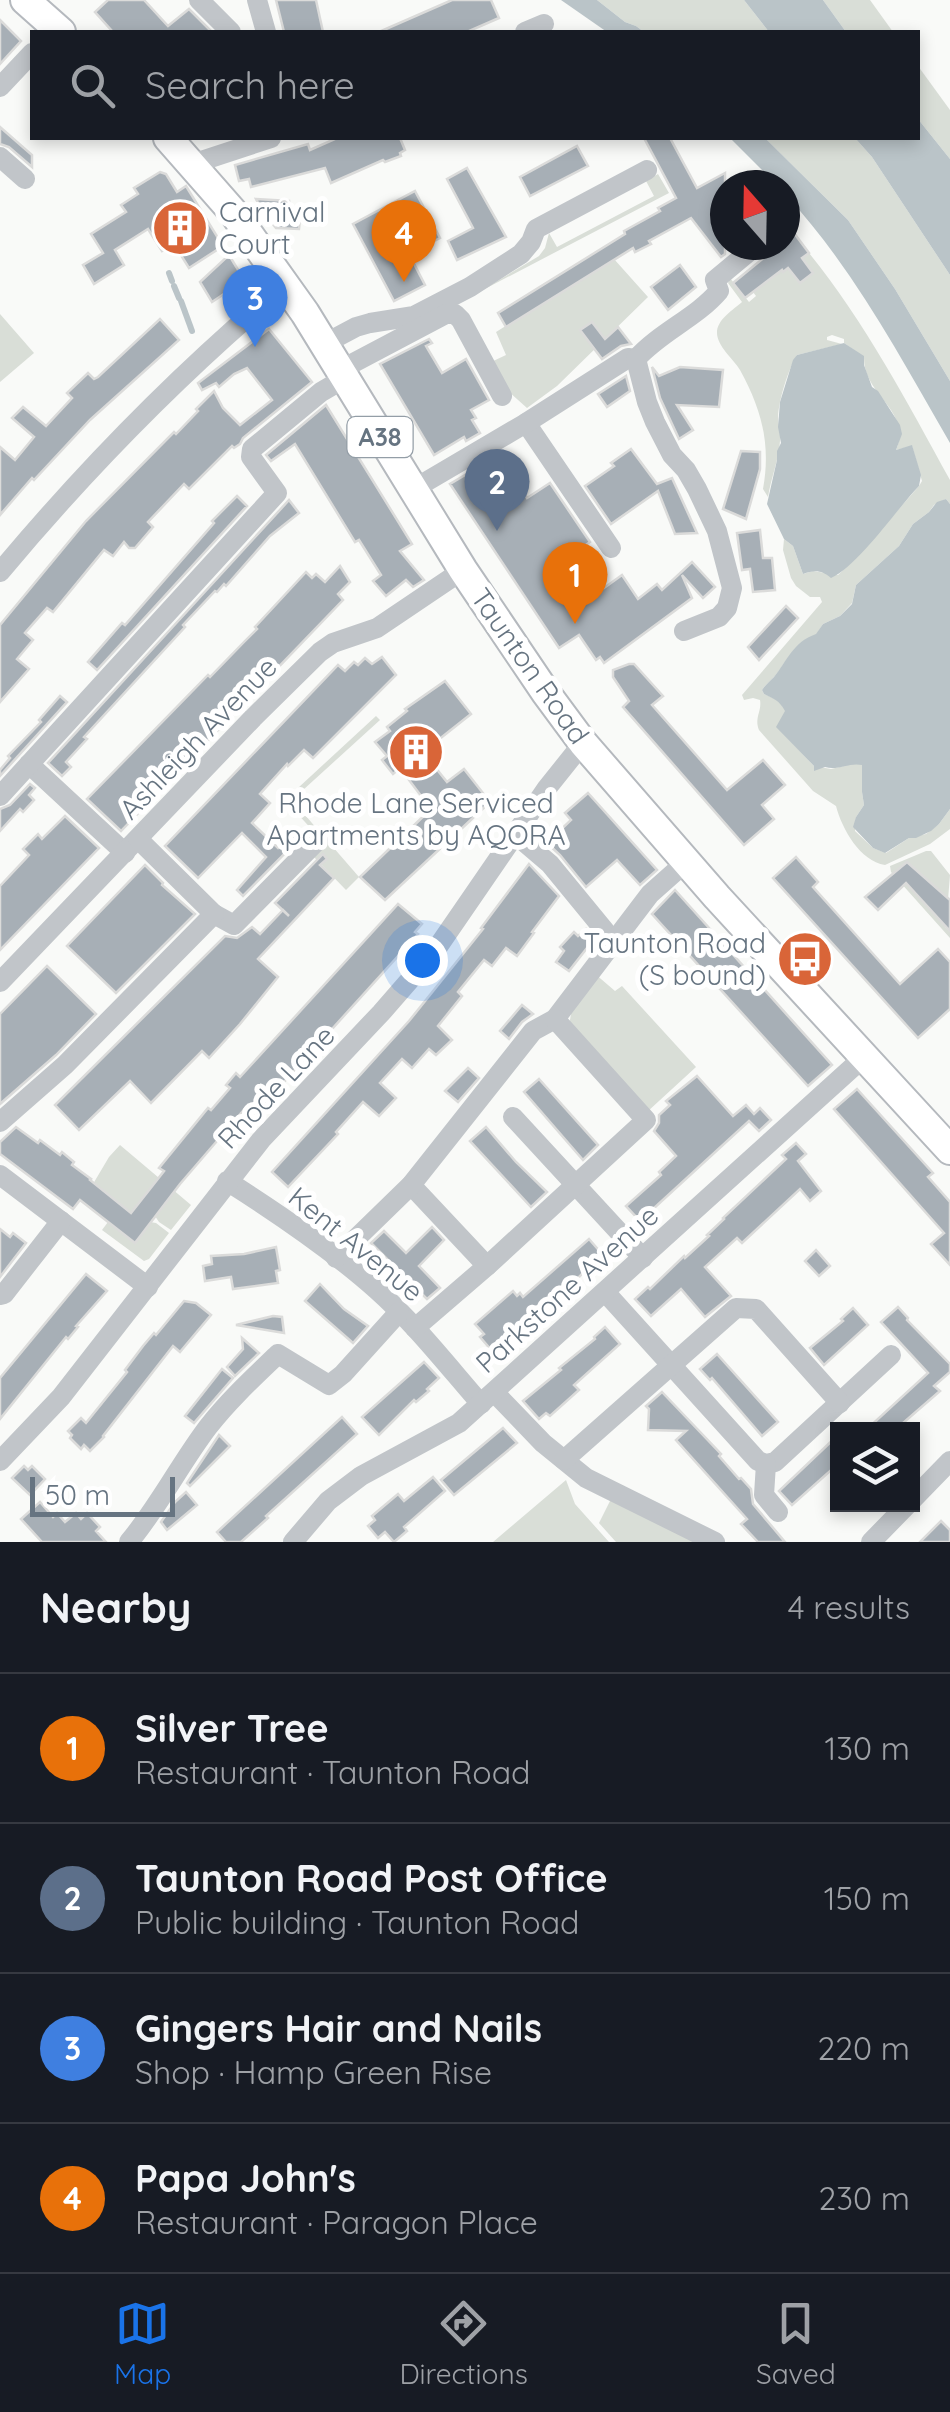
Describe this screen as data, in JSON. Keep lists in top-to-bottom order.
{
  "streets": {
    "main road": ["A38", "Taunton Road"],
    "street": [
      "Ashleigh Avenue",
      "Rhode Lane",
      "Kent Avenue",
      "Parkstone Avenue"
    ]
  },
  "crossings": [
    ["Taunton Road", "Ashleigh Avenue"],
    ["Taunton Road", "Rhode Lane"],
    ["Taunton Road", "Parkstone Avenue"],
    ["Rhode Lane", "Kent Avenue"],
    ["Kent Avenue", "Parkstone Avenue"]
  ],
  "places": {
    "building": ["Carnival Court", "Rhode Lane Serviced Apartments by AQORA"],
    "bus stop": ["Taunton Road (S bound)"]
  },
  "scale_bar": "50 m",
  "north": "top",
  "page": {
    "search": "Search here",
    "pins": [
      "4",
      "3",
      "2",
      "1"
    ],
    "scale": "50 m",
    "heading": ["Nearby", "4 results"],
    "list": [
      {
        "mark": "1",
        "name": "Silver Tree",
        "note": "Restaurant · Taunton Road",
        "value": "130 m"
      },
      {
        "mark": "2",
        "name": "Taunton Road Post Office",
        "note": "Public building · Taunton Road",
        "value": "150 m"
      },
      {
        "mark": "3",
        "name": "Gingers Hair and Nails",
        "note": "Shop · Hamp Green Rise",
        "value": "220 m"
      },
      {
        "mark": "4",
        "name": "Papa John's",
        "note": "Restaurant · Paragon Place",
        "value": "230 m"
      }
    ],
    "nav": ["Map", "Directions", "Saved"]
  }
}
